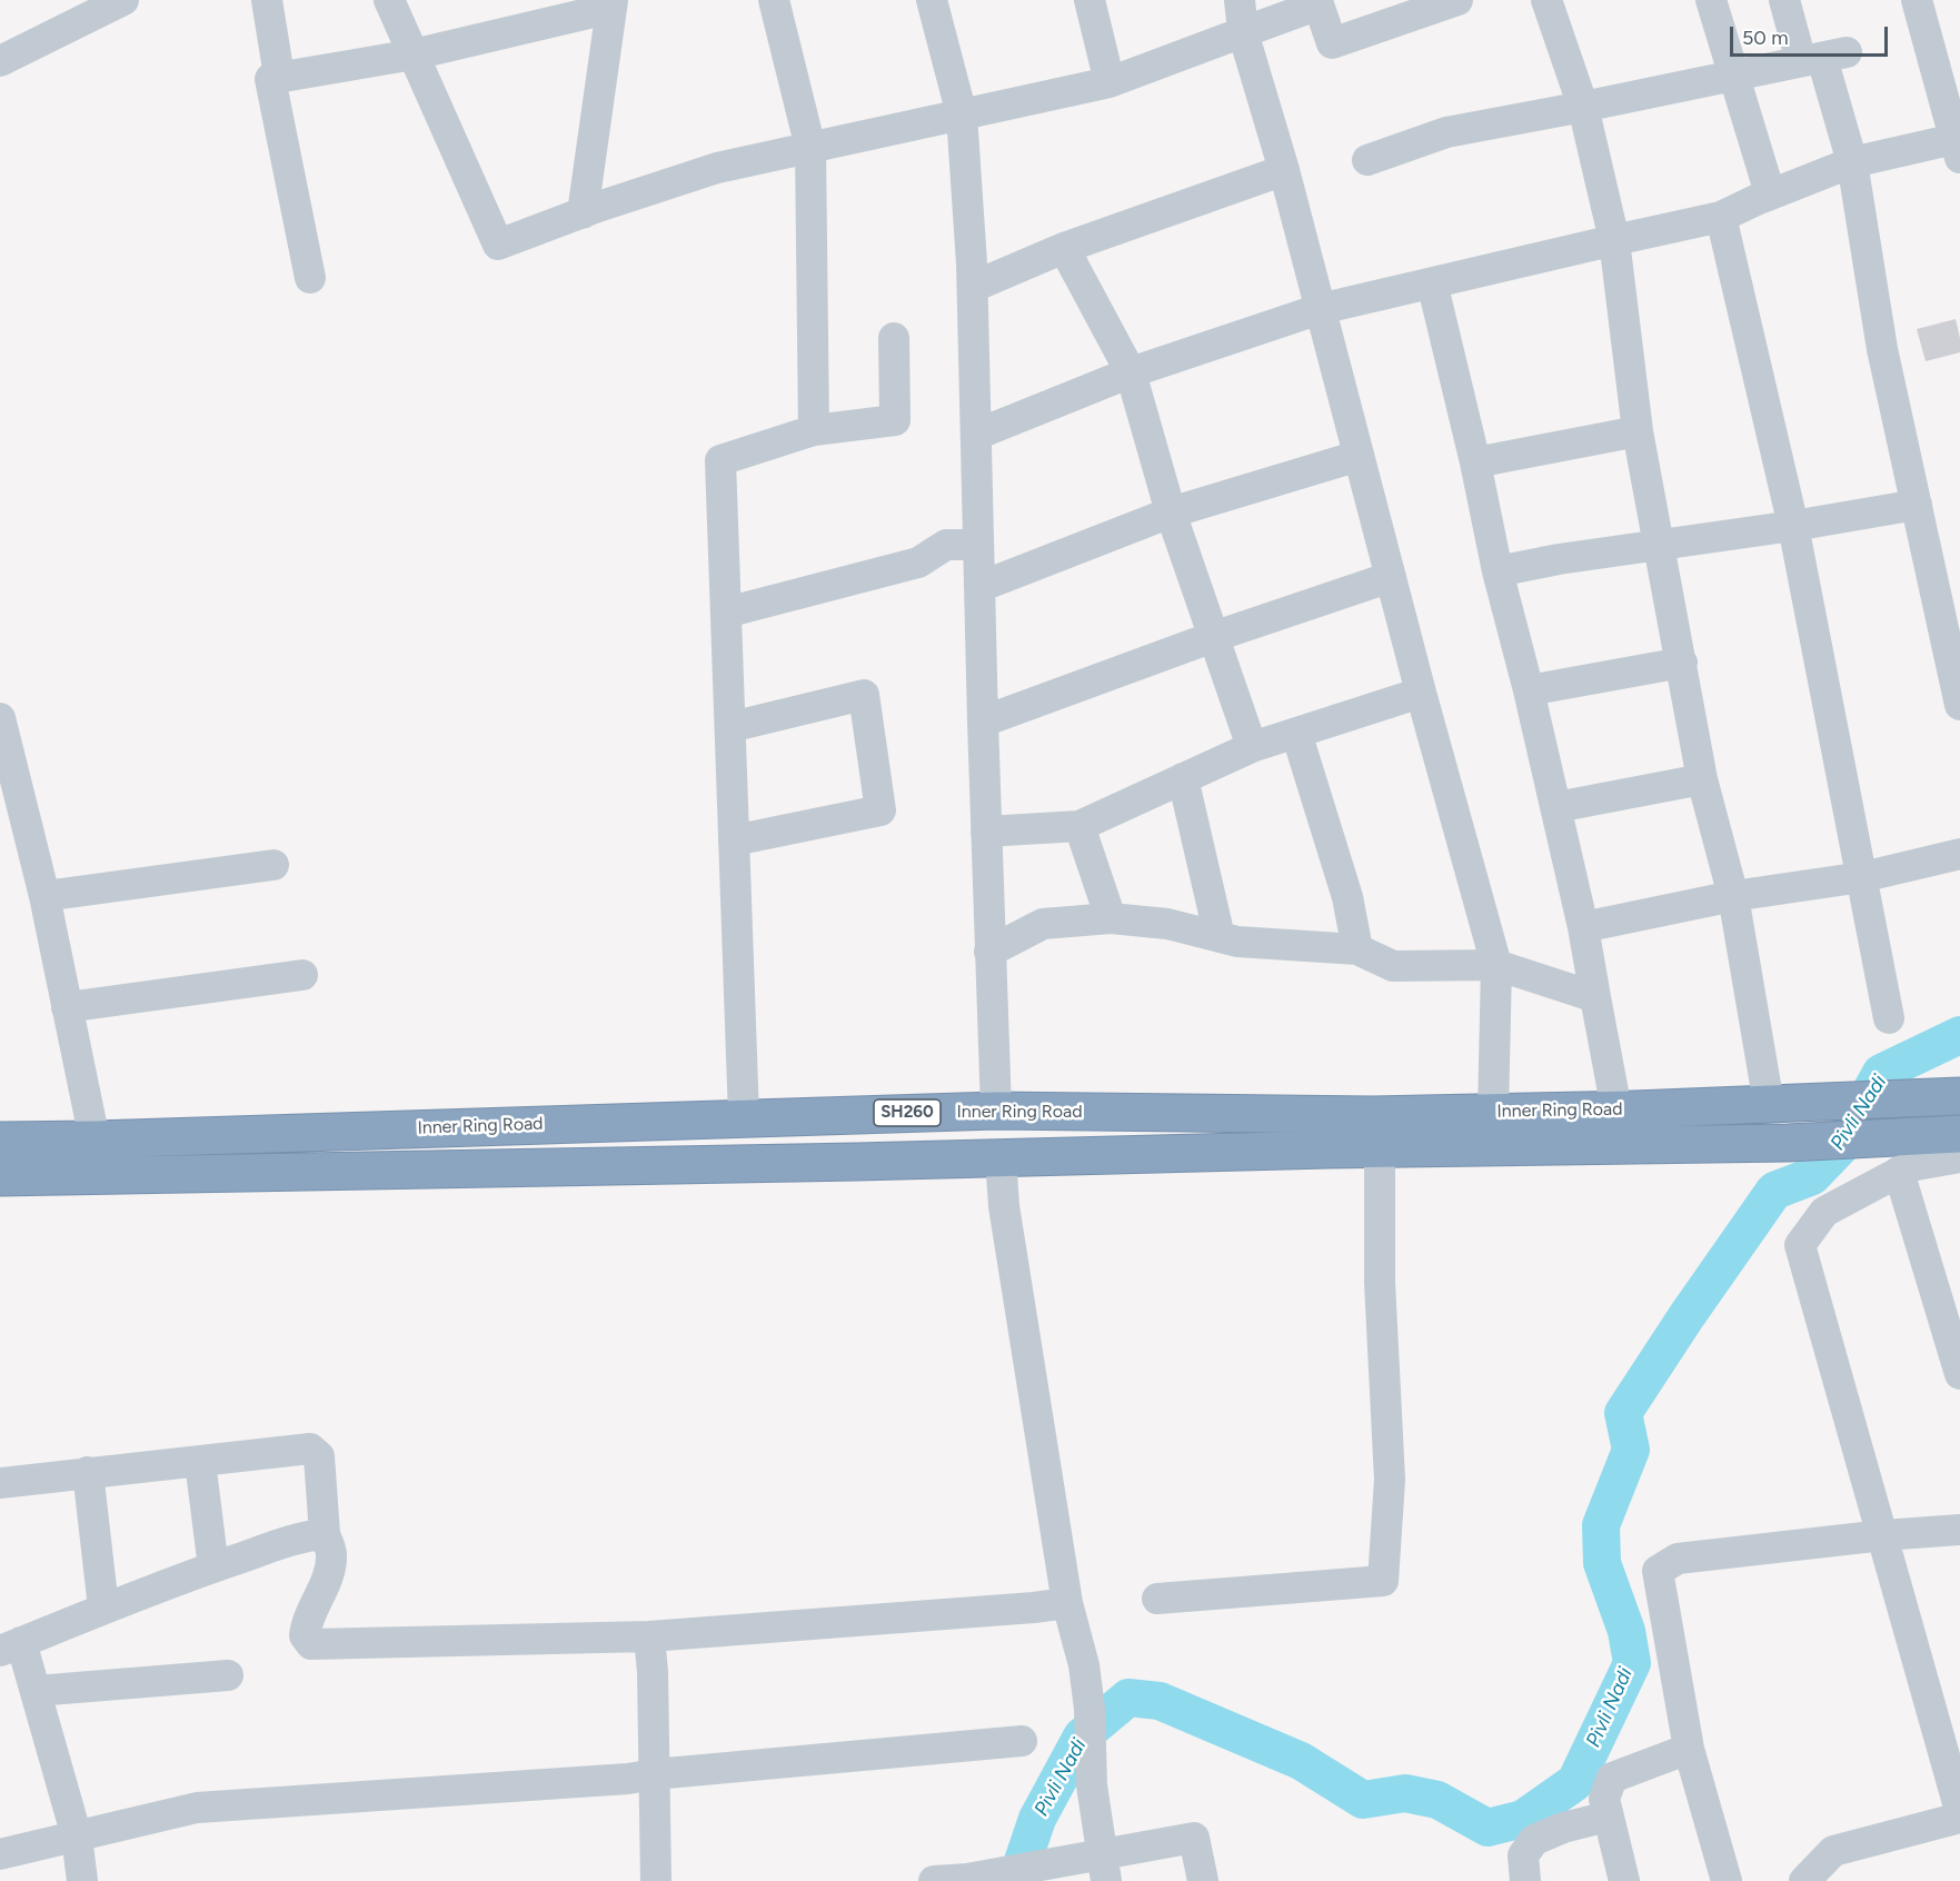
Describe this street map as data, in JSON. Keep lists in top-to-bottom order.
{
  "streets": {
    "highway": ["Inner Ring Road", "SH260"]
  },
  "water": ["Pivli Nadi"],
  "scale_bar": "50 m"
}
